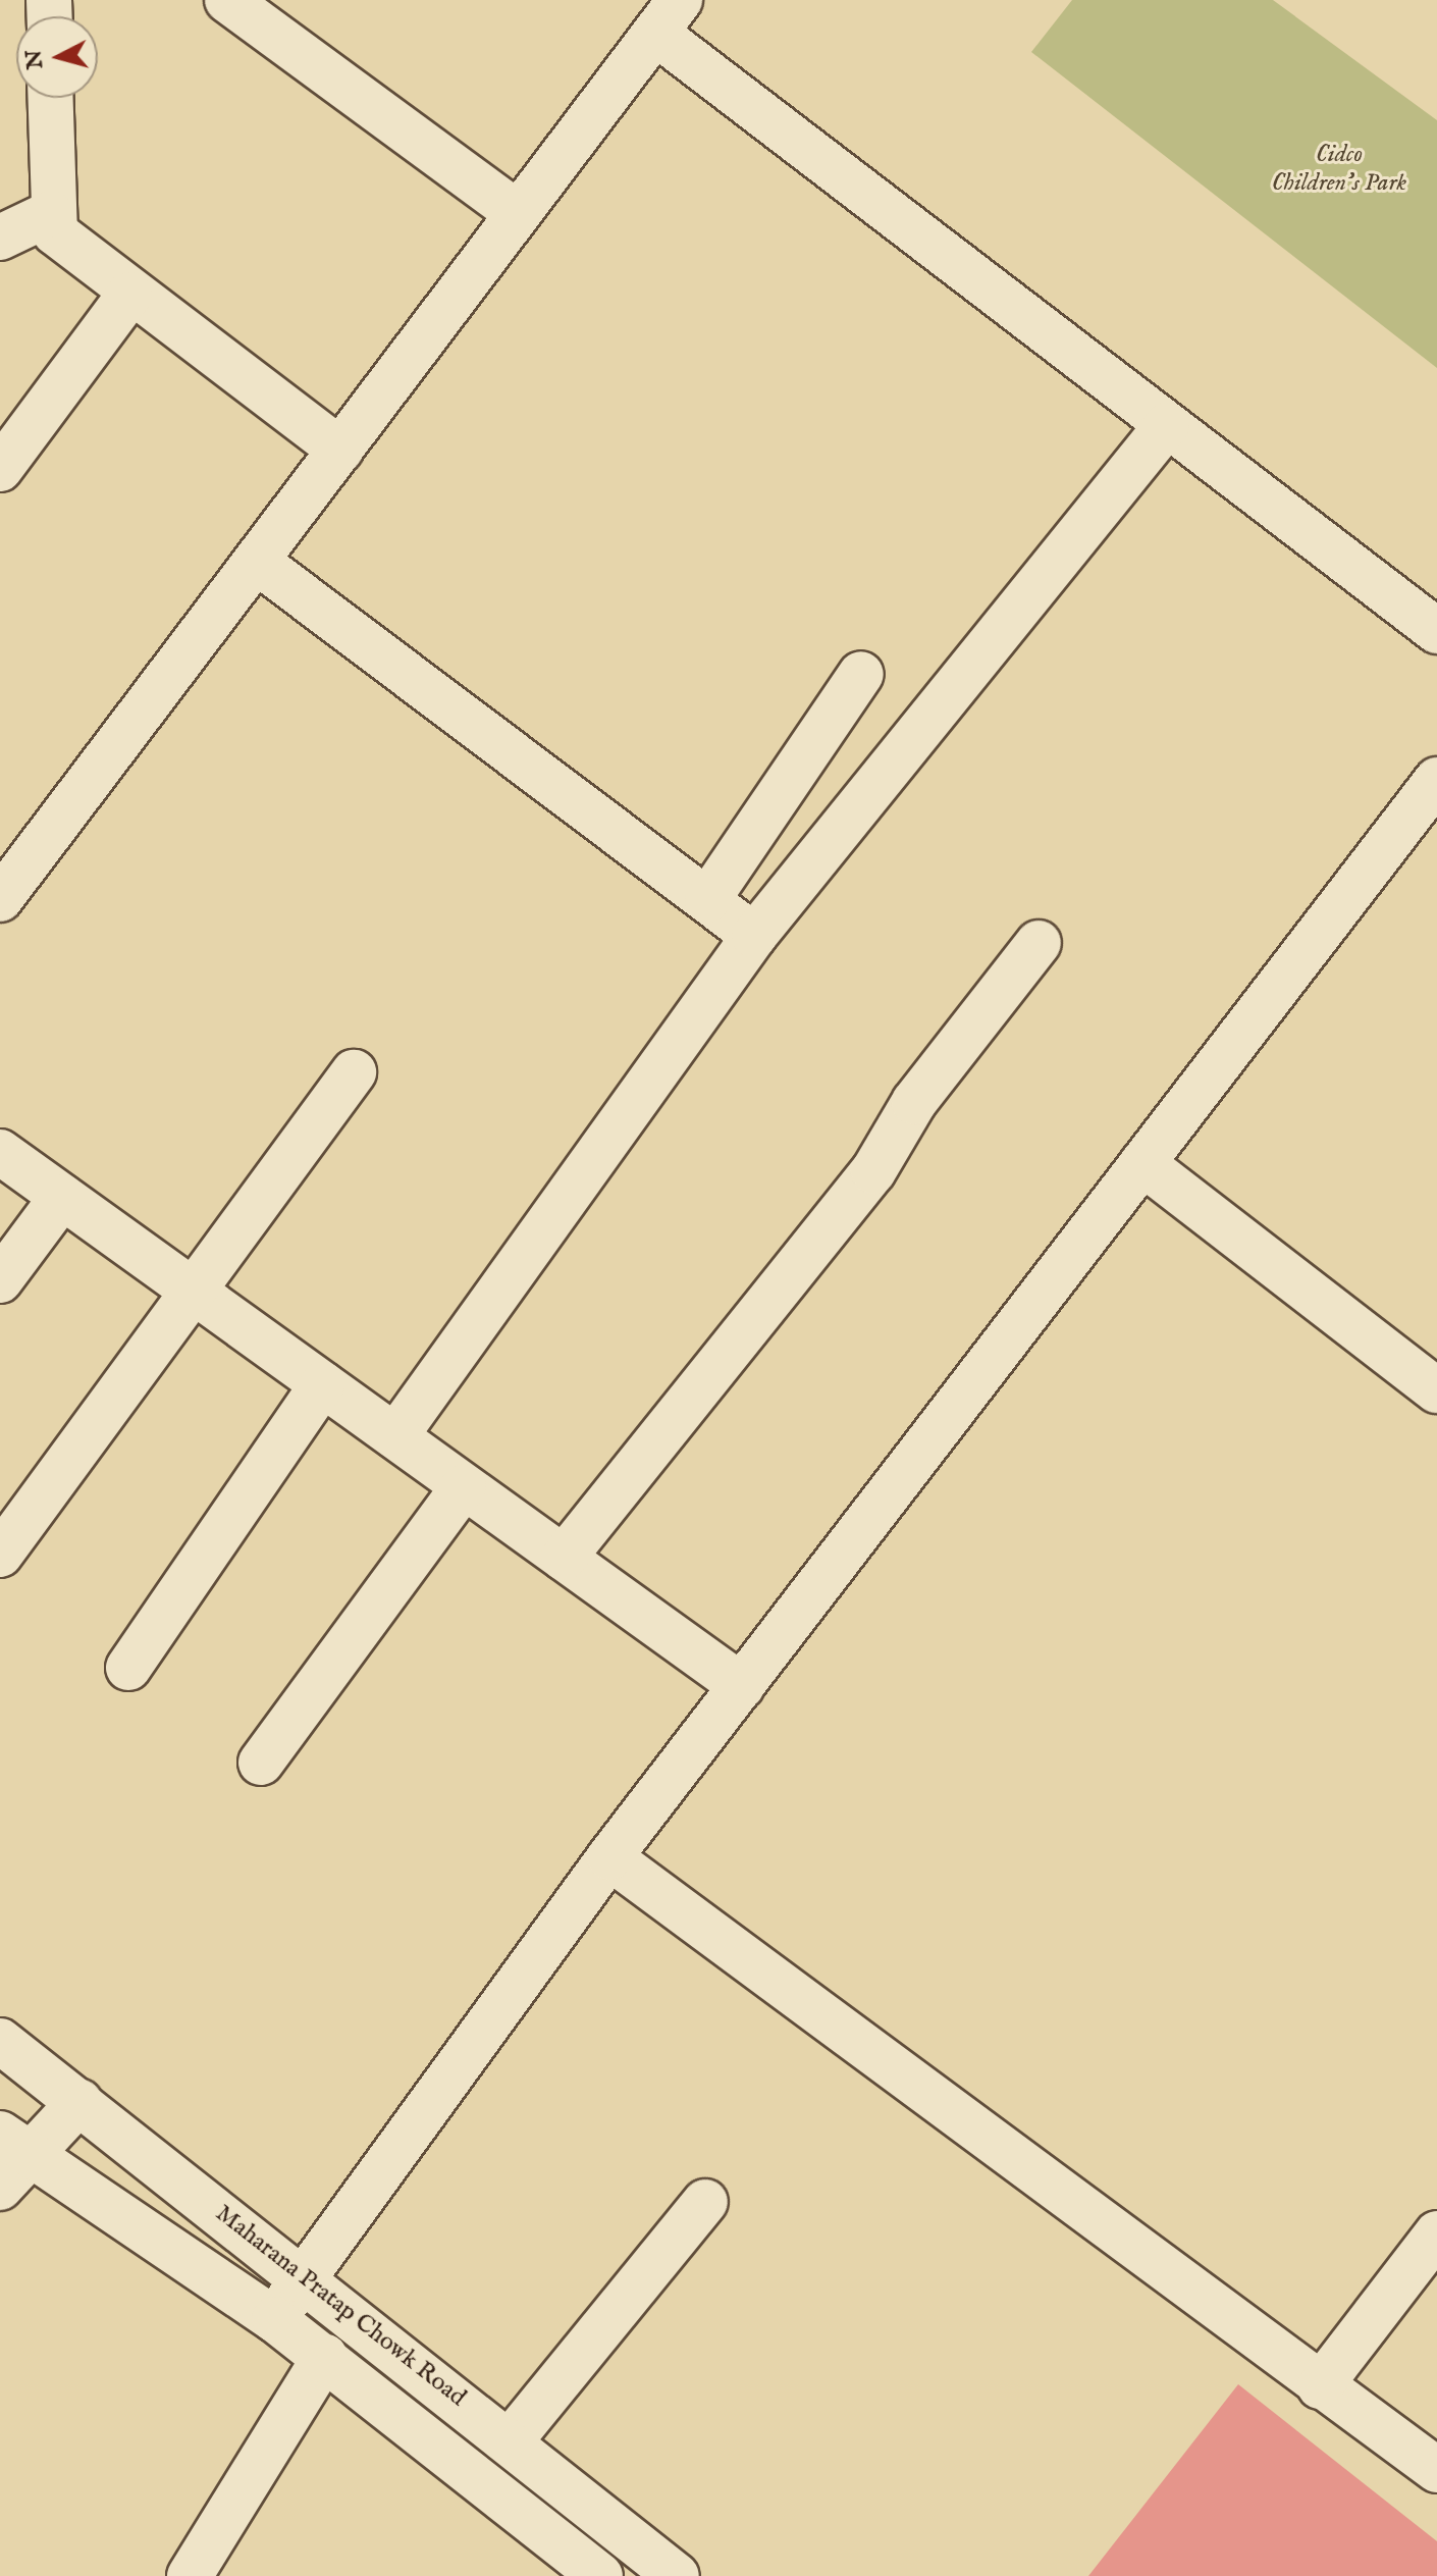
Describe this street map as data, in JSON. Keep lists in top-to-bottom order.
{
  "streets": {
    "street": ["Maharana Pratap Chowk Road"]
  },
  "parks": ["Cidco Children's Park"],
  "north": "left"
}
